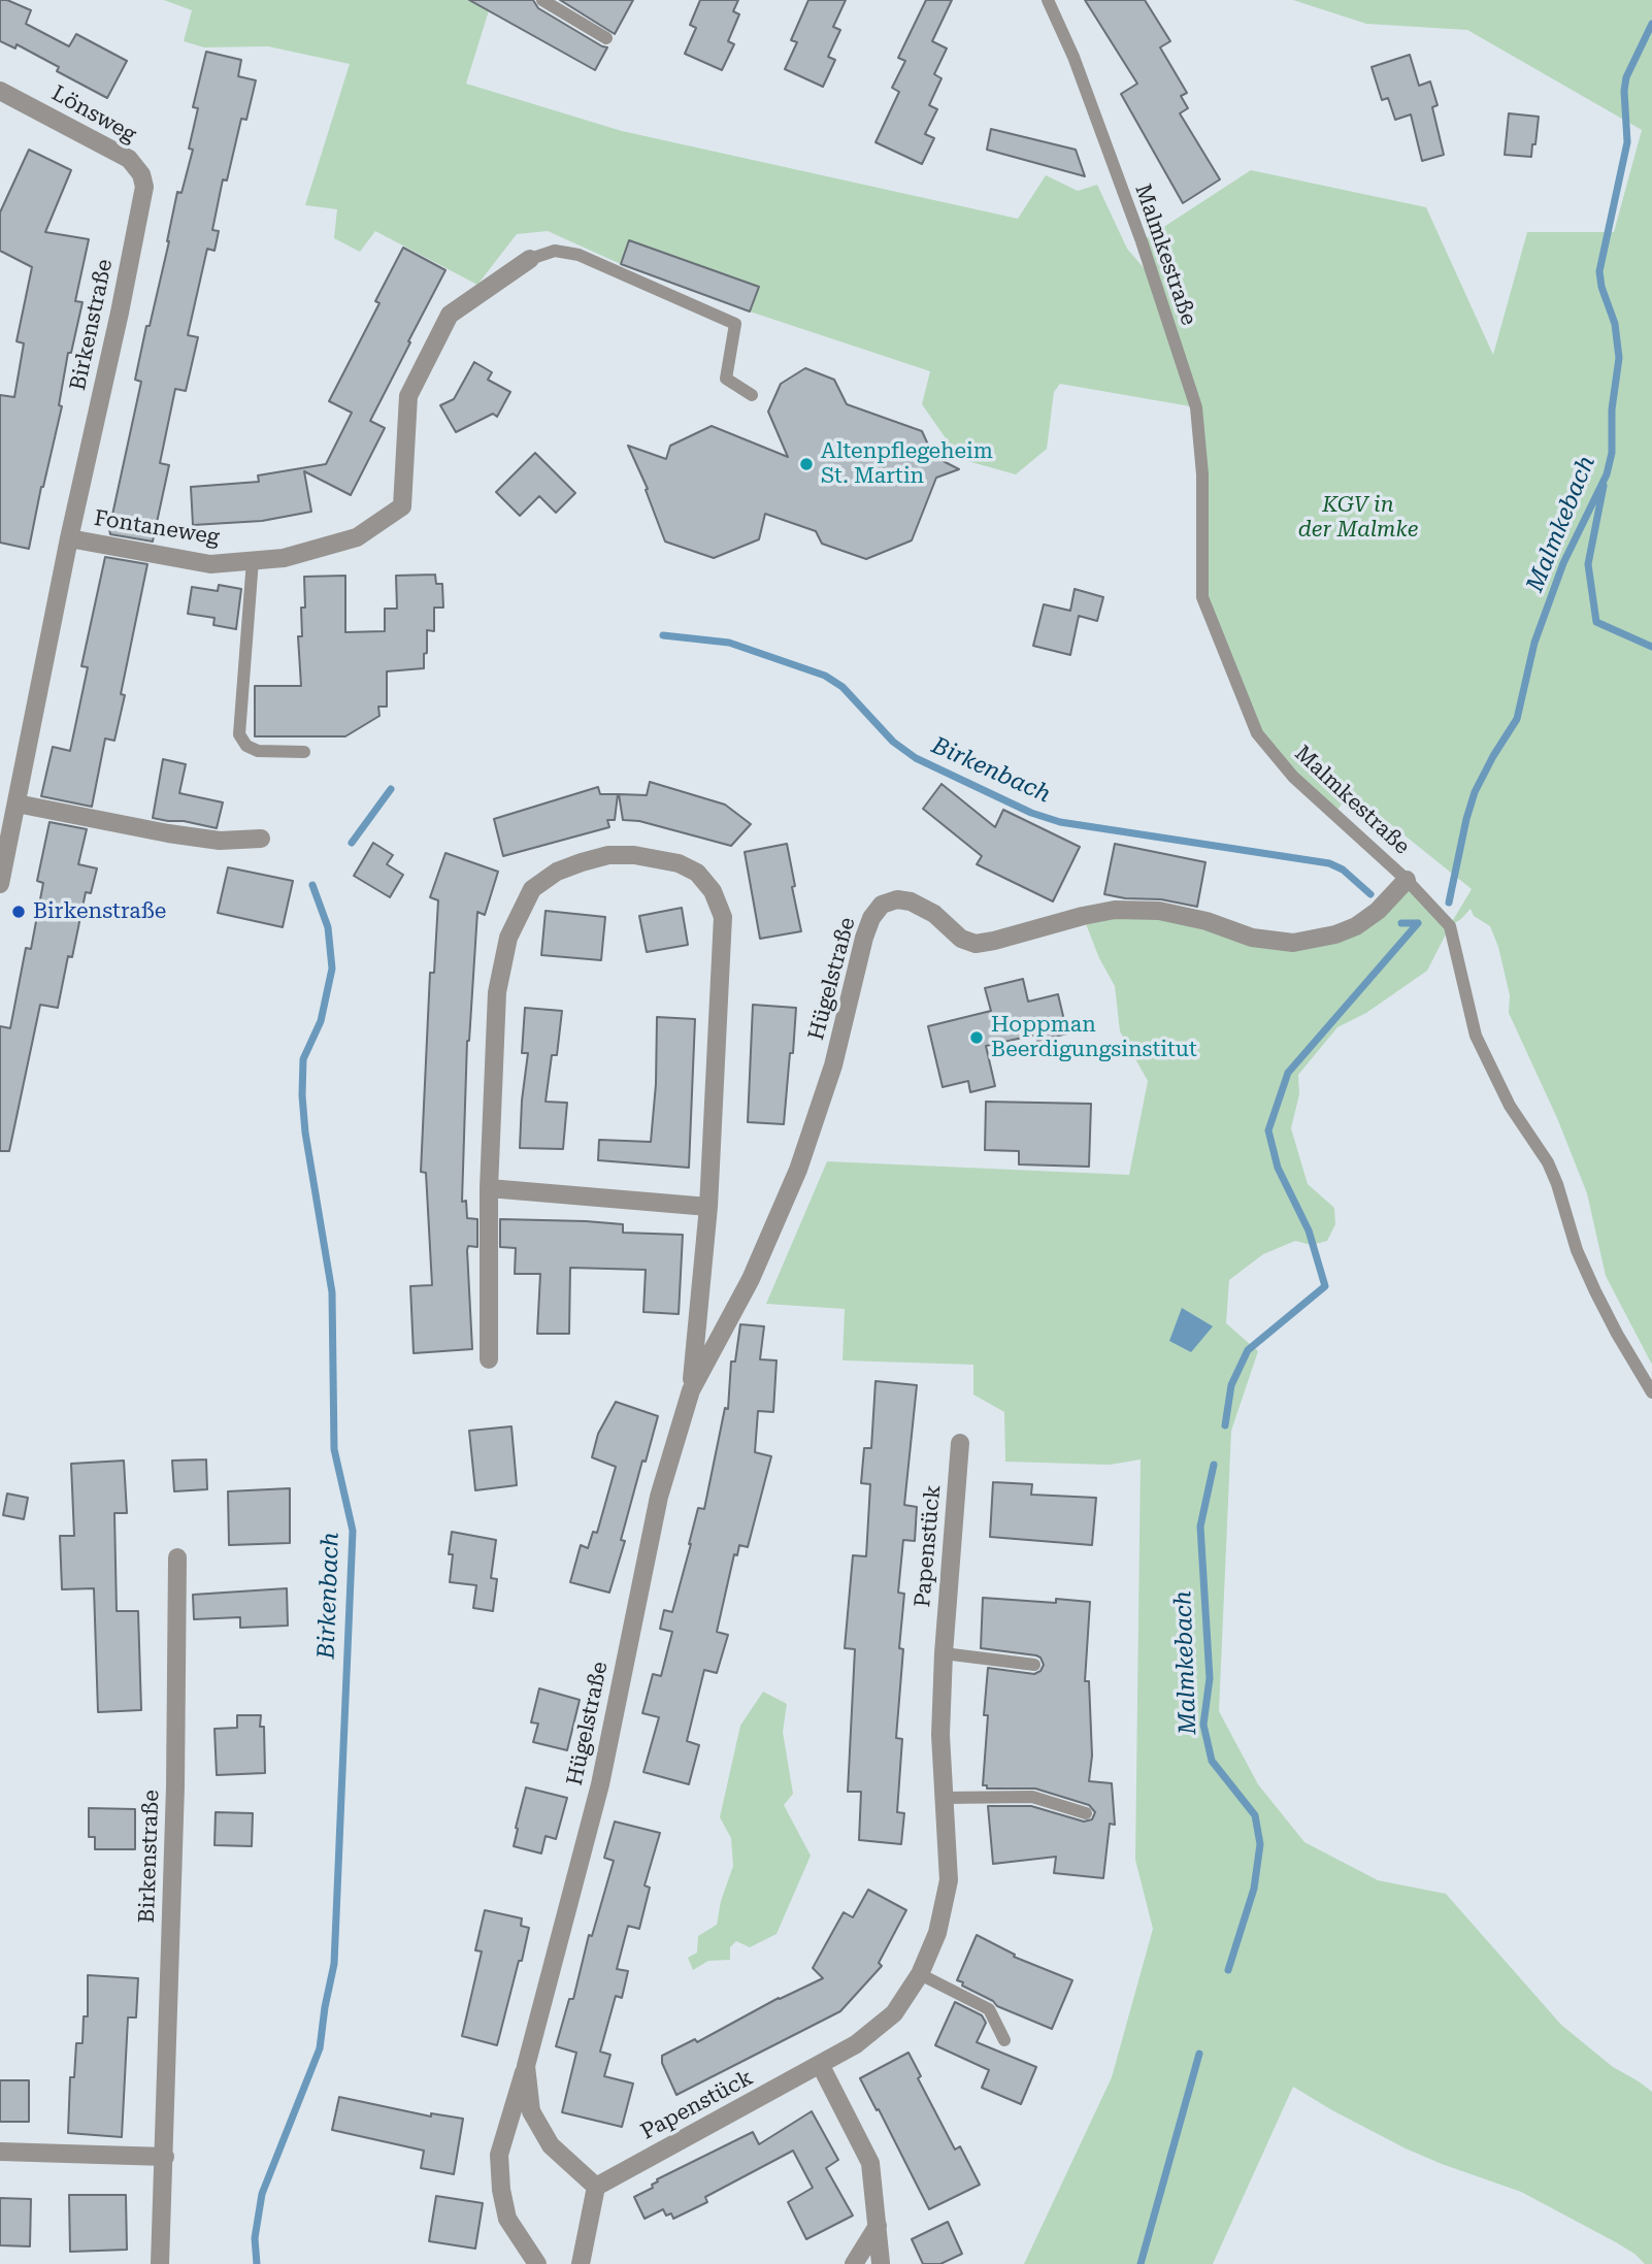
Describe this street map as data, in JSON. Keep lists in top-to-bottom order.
{
  "streets": {
    "street": [
      "Lönsweg",
      "Birkenstraße",
      "Fontaneweg",
      "Hügelstraße",
      "Papenstück"
    ],
    "lane": ["Malmkestraße"]
  },
  "crossings": [
    ["Lönsweg", "Birkenstraße"],
    ["Malmkestraße", "Hügelstraße"],
    ["Birkenstraße", "Fontaneweg"],
    ["Hügelstraße", "Papenstück"]
  ],
  "water": ["Malmkebach", "Birkenbach"],
  "parks": ["KGV in der Malmke"],
  "places": ["Altenpflegeheim St. Martin", "Birkenstraße", "Hoppman Beerdigungsinstitut"]
}
